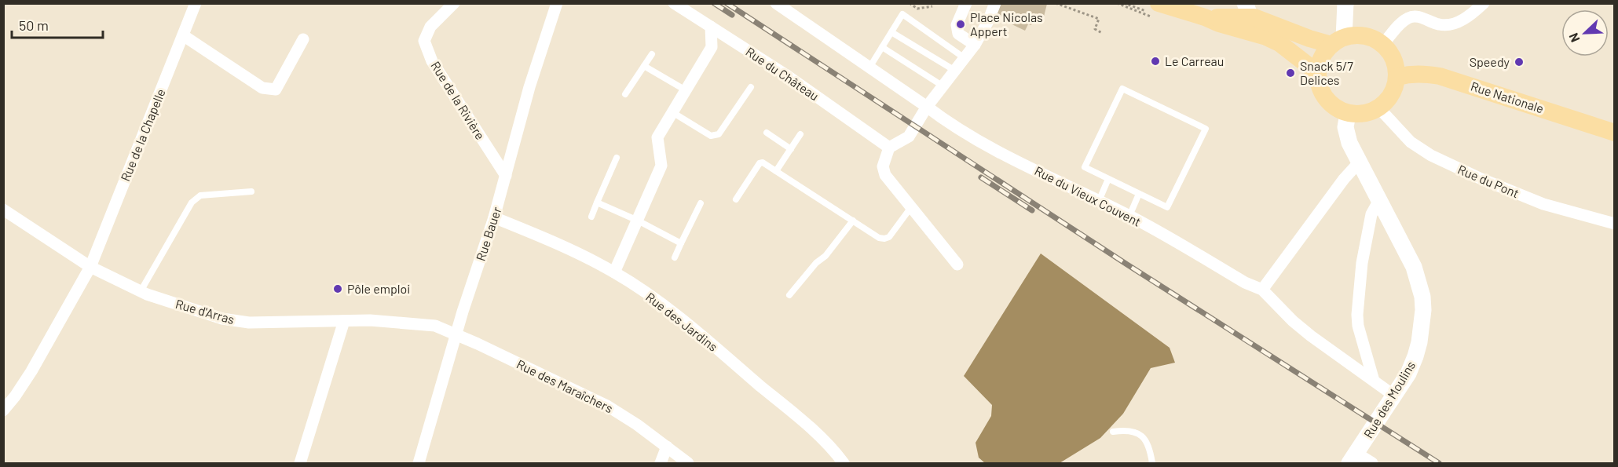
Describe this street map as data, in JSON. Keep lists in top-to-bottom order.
{
  "streets": {
    "main road": ["Rue Nationale", "Rue des Moulins"],
    "street": [
      "Rue du Château",
      "Rue de la Rivière",
      "Rue de la Chapelle",
      "Rue du Pont",
      "Rue du Vieux Couvent",
      "Rue Bauer",
      "Rue d'Arras",
      "Rue des Jardins",
      "Rue des Maraîchers"
    ]
  },
  "crossings": [
    ["Rue Nationale", "Rue du Pont"],
    ["Rue Nationale", "Rue des Moulins"],
    ["Rue de la Rivière", "Rue Bauer"],
    ["Rue de la Chapelle", "Rue d'Arras"],
    ["Rue du Pont", "Rue des Moulins"],
    ["Rue du Vieux Couvent", "Rue des Moulins"],
    ["Rue Bauer", "Rue d'Arras"],
    ["Rue Bauer", "Rue des Jardins"],
    ["Rue Bauer", "Rue des Maraîchers"],
    ["Rue d'Arras", "Rue des Maraîchers"]
  ],
  "places": [
    "Place Nicolas Appert",
    "Le Carreau",
    "Speedy",
    "Snack 5/7 Delices",
    "Pôle emploi"
  ],
  "scale_bar": "50 m",
  "north": "bottom left"
}
